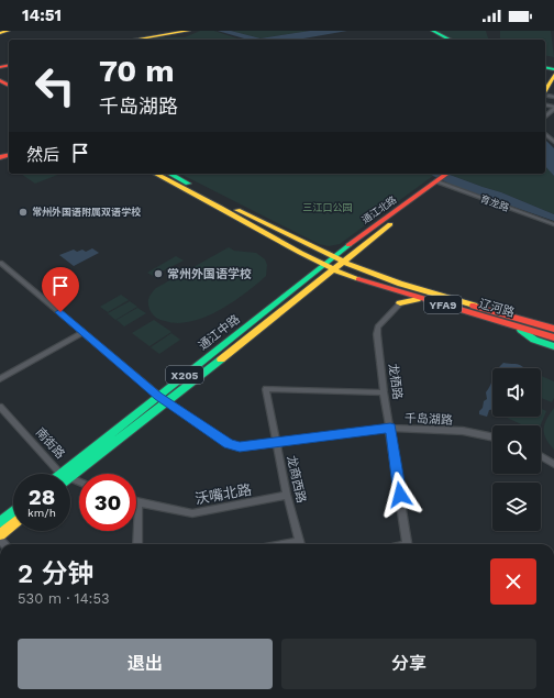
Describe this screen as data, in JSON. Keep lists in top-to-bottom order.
{
  "streets": {
    "main road": [
      "通江北路",
      "YFA9",
      "辽河路",
      "通江中路",
      "X205"
    ],
    "street": [
      "育龙路",
      "龙栖路",
      "千岛湖路",
      "南街路",
      "龙商西路",
      "沃嘴北路"
    ]
  },
  "crossings": [
    ["育龙路", "通江北路"],
    ["通江北路", "YFA9"],
    ["通江北路", "辽河路"],
    ["通江北路", "通江中路"],
    ["YFA9", "辽河路"],
    ["YFA9", "通江中路"],
    ["辽河路", "通江中路"],
    ["通江中路", "千岛湖路"],
    ["龙栖路", "千岛湖路"],
    ["龙栖路", "龙商西路"],
    ["千岛湖路", "龙商西路"],
    ["龙商西路", "沃嘴北路"]
  ],
  "parks": ["三江口公园"],
  "places": ["常州外国语附属双语学校", "常州外国语学校"],
  "page": {
    "status": "14:51",
    "turn": ["70 m", "千岛湖路"],
    "then": "然后",
    "speed": "28 km/h",
    "limit": "30",
    "heading": ["2 分钟", "530 m · 14:53"],
    "buttons": ["退出", "分享"]
  }
}
